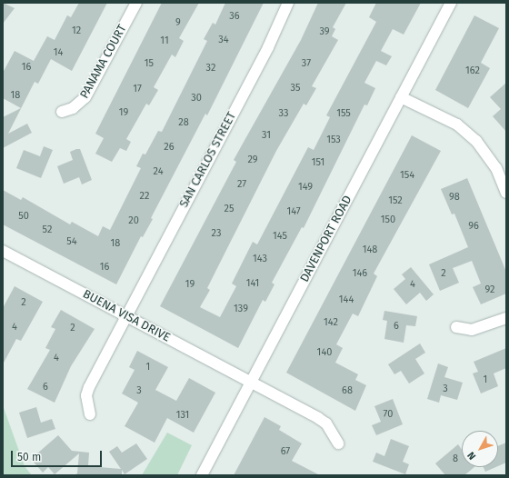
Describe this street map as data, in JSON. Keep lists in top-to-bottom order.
{
  "streets": {
    "street": [
      "PANAMA COURT",
      "SAN CARLOS STREET",
      "DAVENPORT ROAD",
      "BUENA VISA DRIVE"
    ]
  },
  "crossings": [
    ["SAN CARLOS STREET", "BUENA VISA DRIVE"],
    ["DAVENPORT ROAD", "BUENA VISA DRIVE"]
  ],
  "house_numbers": [
    "36",
    "9",
    "12",
    "39",
    "34",
    "11",
    "14",
    "15",
    "37",
    "16",
    "32",
    "162",
    "35",
    "17",
    "18",
    "30",
    "19",
    "33",
    "155",
    "28",
    "31",
    "153",
    "26",
    "29",
    "151",
    "24",
    "154",
    "27",
    "149",
    "22",
    "98",
    "152",
    "25",
    "147",
    "50",
    "150",
    "20",
    "96",
    "52",
    "23",
    "145",
    "54",
    "18",
    "148",
    "143",
    "16",
    "146",
    "2",
    "141",
    "19",
    "4",
    "92",
    "144",
    "2",
    "139",
    "142",
    "6",
    "4",
    "2",
    "140",
    "4",
    "1",
    "1",
    "6",
    "3",
    "3",
    "68",
    "70",
    "131",
    "67",
    "8"
  ],
  "scale_bar": "50 m",
  "north": "bottom left"
}
